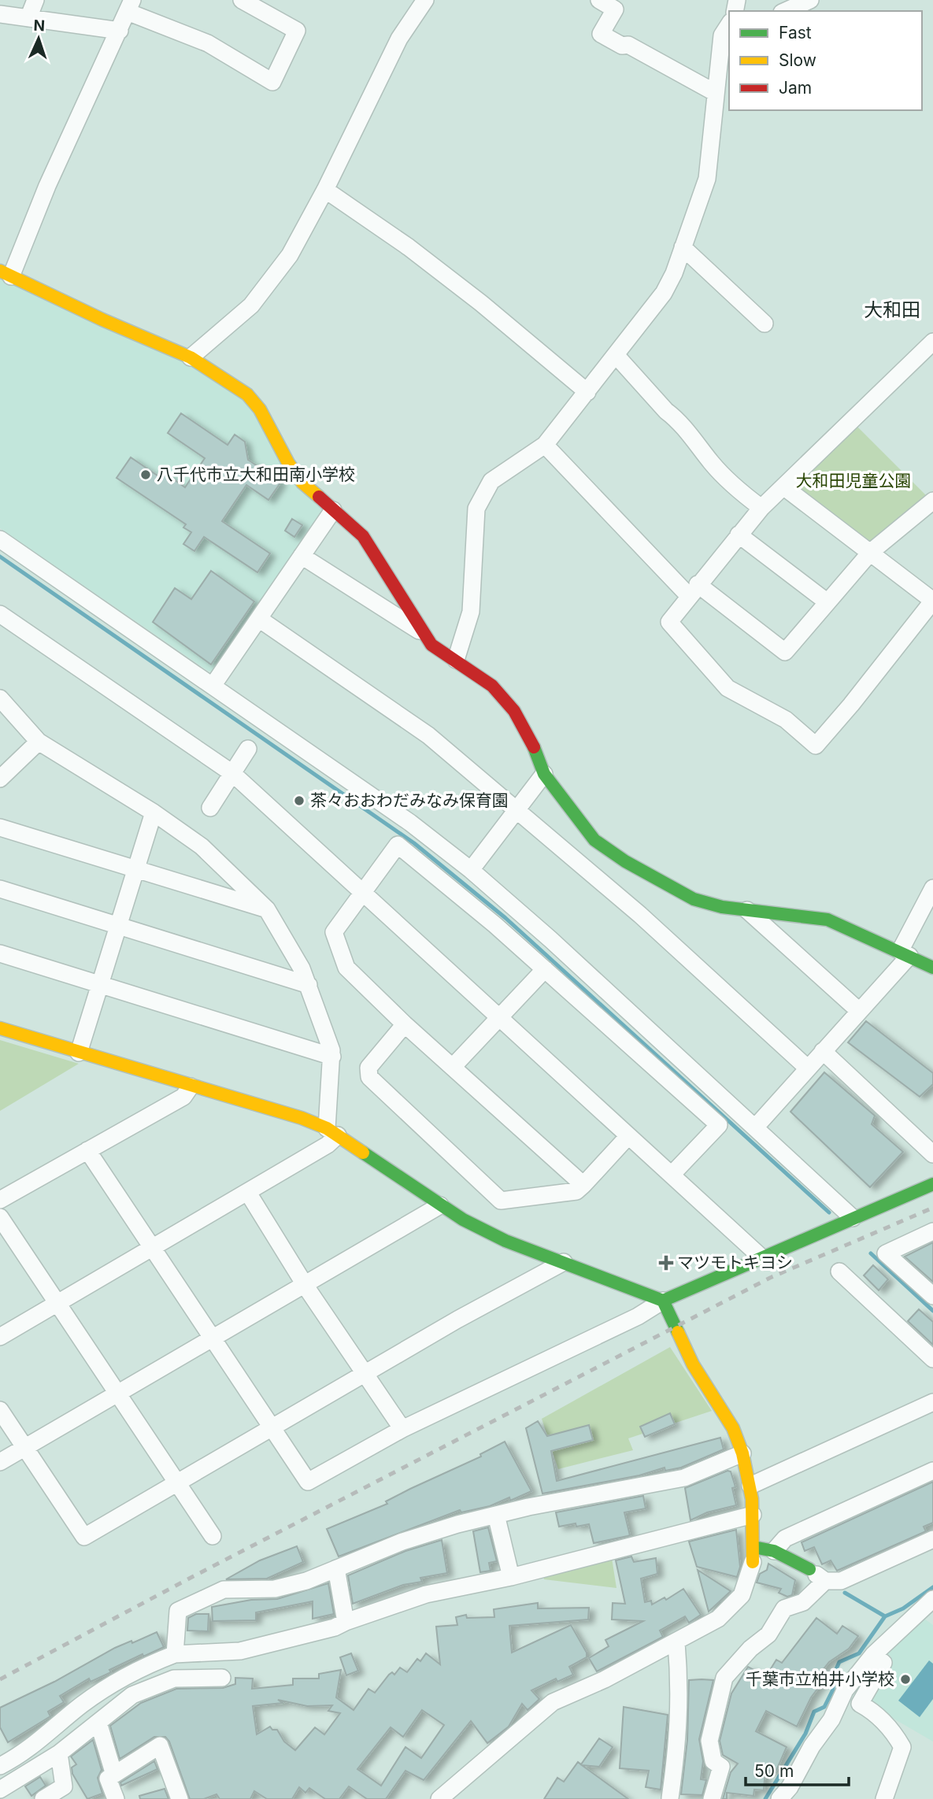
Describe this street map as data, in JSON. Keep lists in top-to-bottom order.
{
  "districts": ["大和田"],
  "parks": ["大和田児童公園"],
  "places": {
    "other": ["八千代市立大和田南小学校", "茶々おおわだみなみ保育園", "千葉市立柏井小学校"],
    "health": ["マツモトキヨシ"]
  },
  "legend": ["Fast", "Slow", "Jam"],
  "scale_bar": "50 m",
  "north": "top"
}
